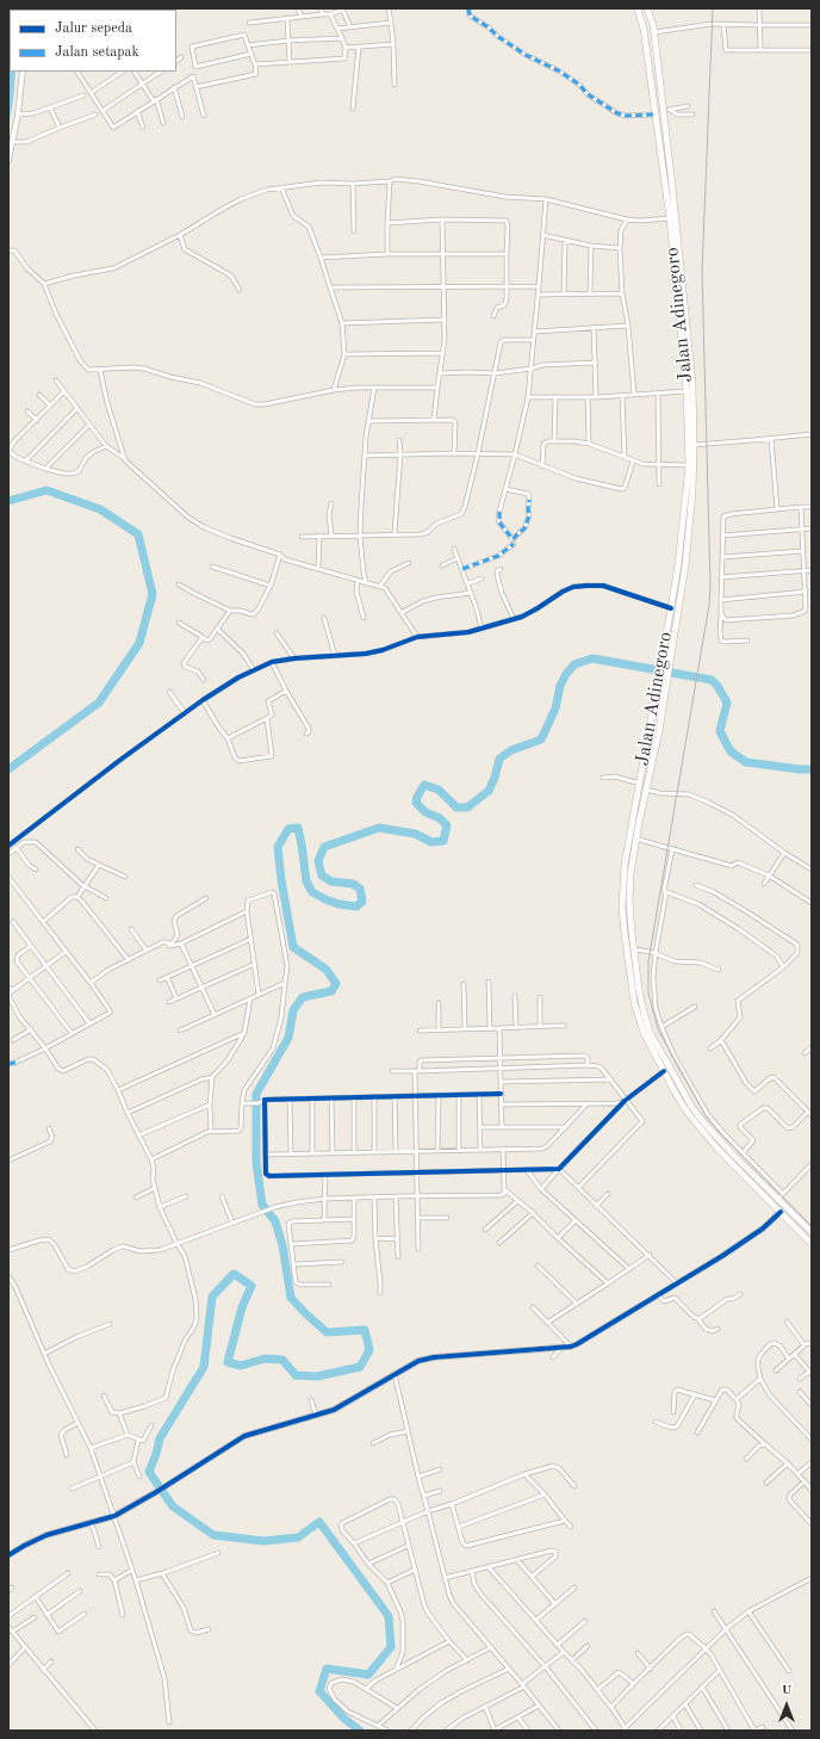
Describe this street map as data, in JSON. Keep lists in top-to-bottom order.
{
  "streets": {
    "highway": ["Jalan Adinegoro"]
  },
  "legend": ["Jalur sepeda", "Jalan setapak"],
  "north": "top"
}
